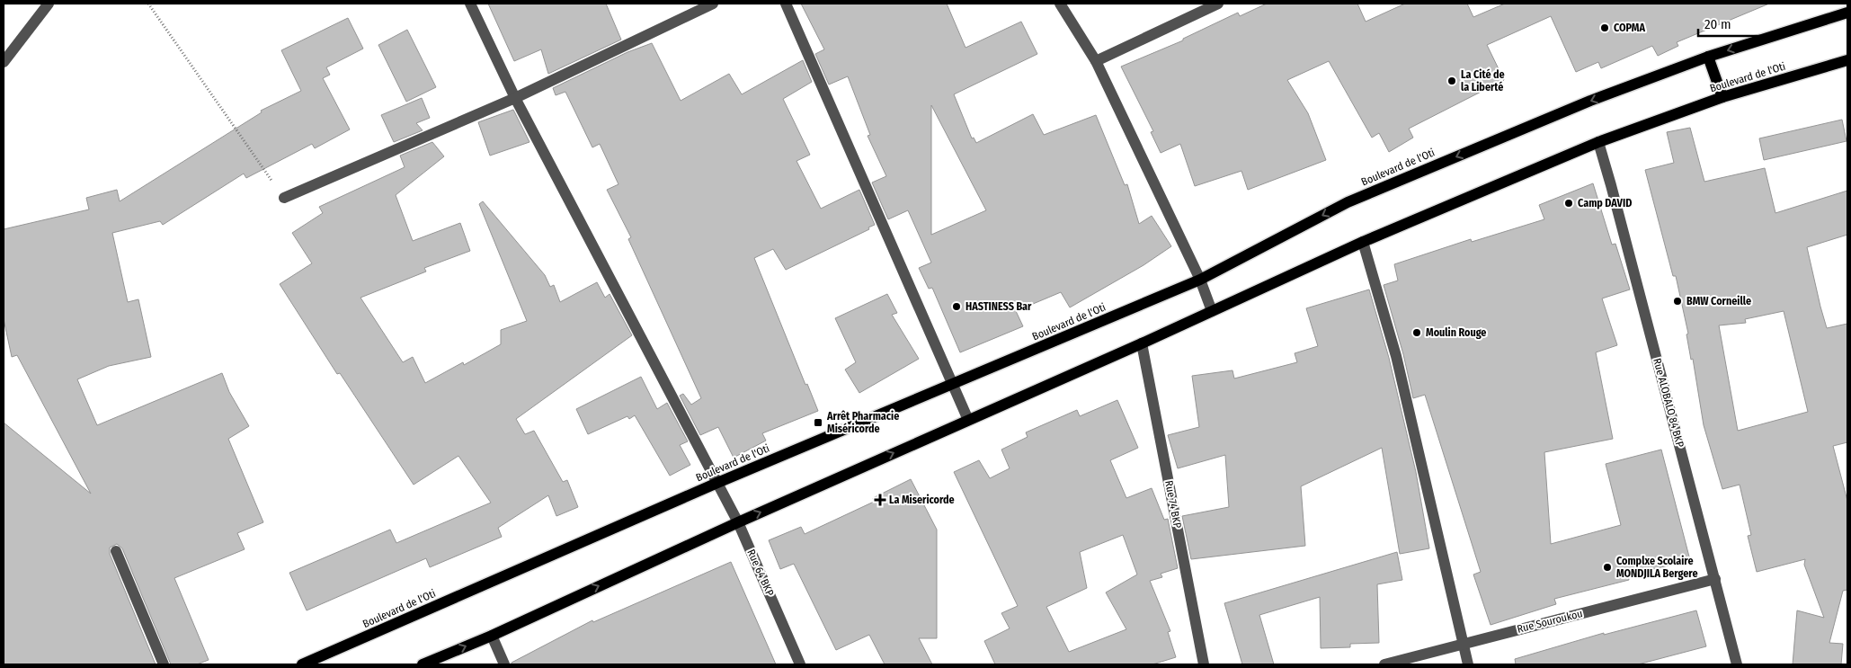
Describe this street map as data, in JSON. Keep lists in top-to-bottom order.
{
  "streets": {
    "main road": ["Boulevard de l'Oti"],
    "street": [
      "Rue ALOBALO 84 BKP",
      "Rue 74 BKP",
      "Rue 64 BKP",
      "Rue Souroukou"
    ]
  },
  "crossings": [
    ["Boulevard de l'Oti", "Rue ALOBALO 84 BKP"],
    ["Boulevard de l'Oti", "Rue 74 BKP"],
    ["Boulevard de l'Oti", "Rue 64 BKP"],
    ["Rue ALOBALO 84 BKP", "Rue Souroukou"]
  ],
  "places": {
    "other": [
      "COPMA",
      "La Cité de la Liberté",
      "Camp DAVID",
      "BMW Corneille",
      "HASTINESS Bar",
      "Moulin Rouge",
      "Complxe Scolaire MONDJILA Bergere"
    ],
    "transit": ["Arrêt Pharmacie Miséricorde"],
    "health": ["La Misericorde"]
  },
  "scale_bar": "20 m"
}
